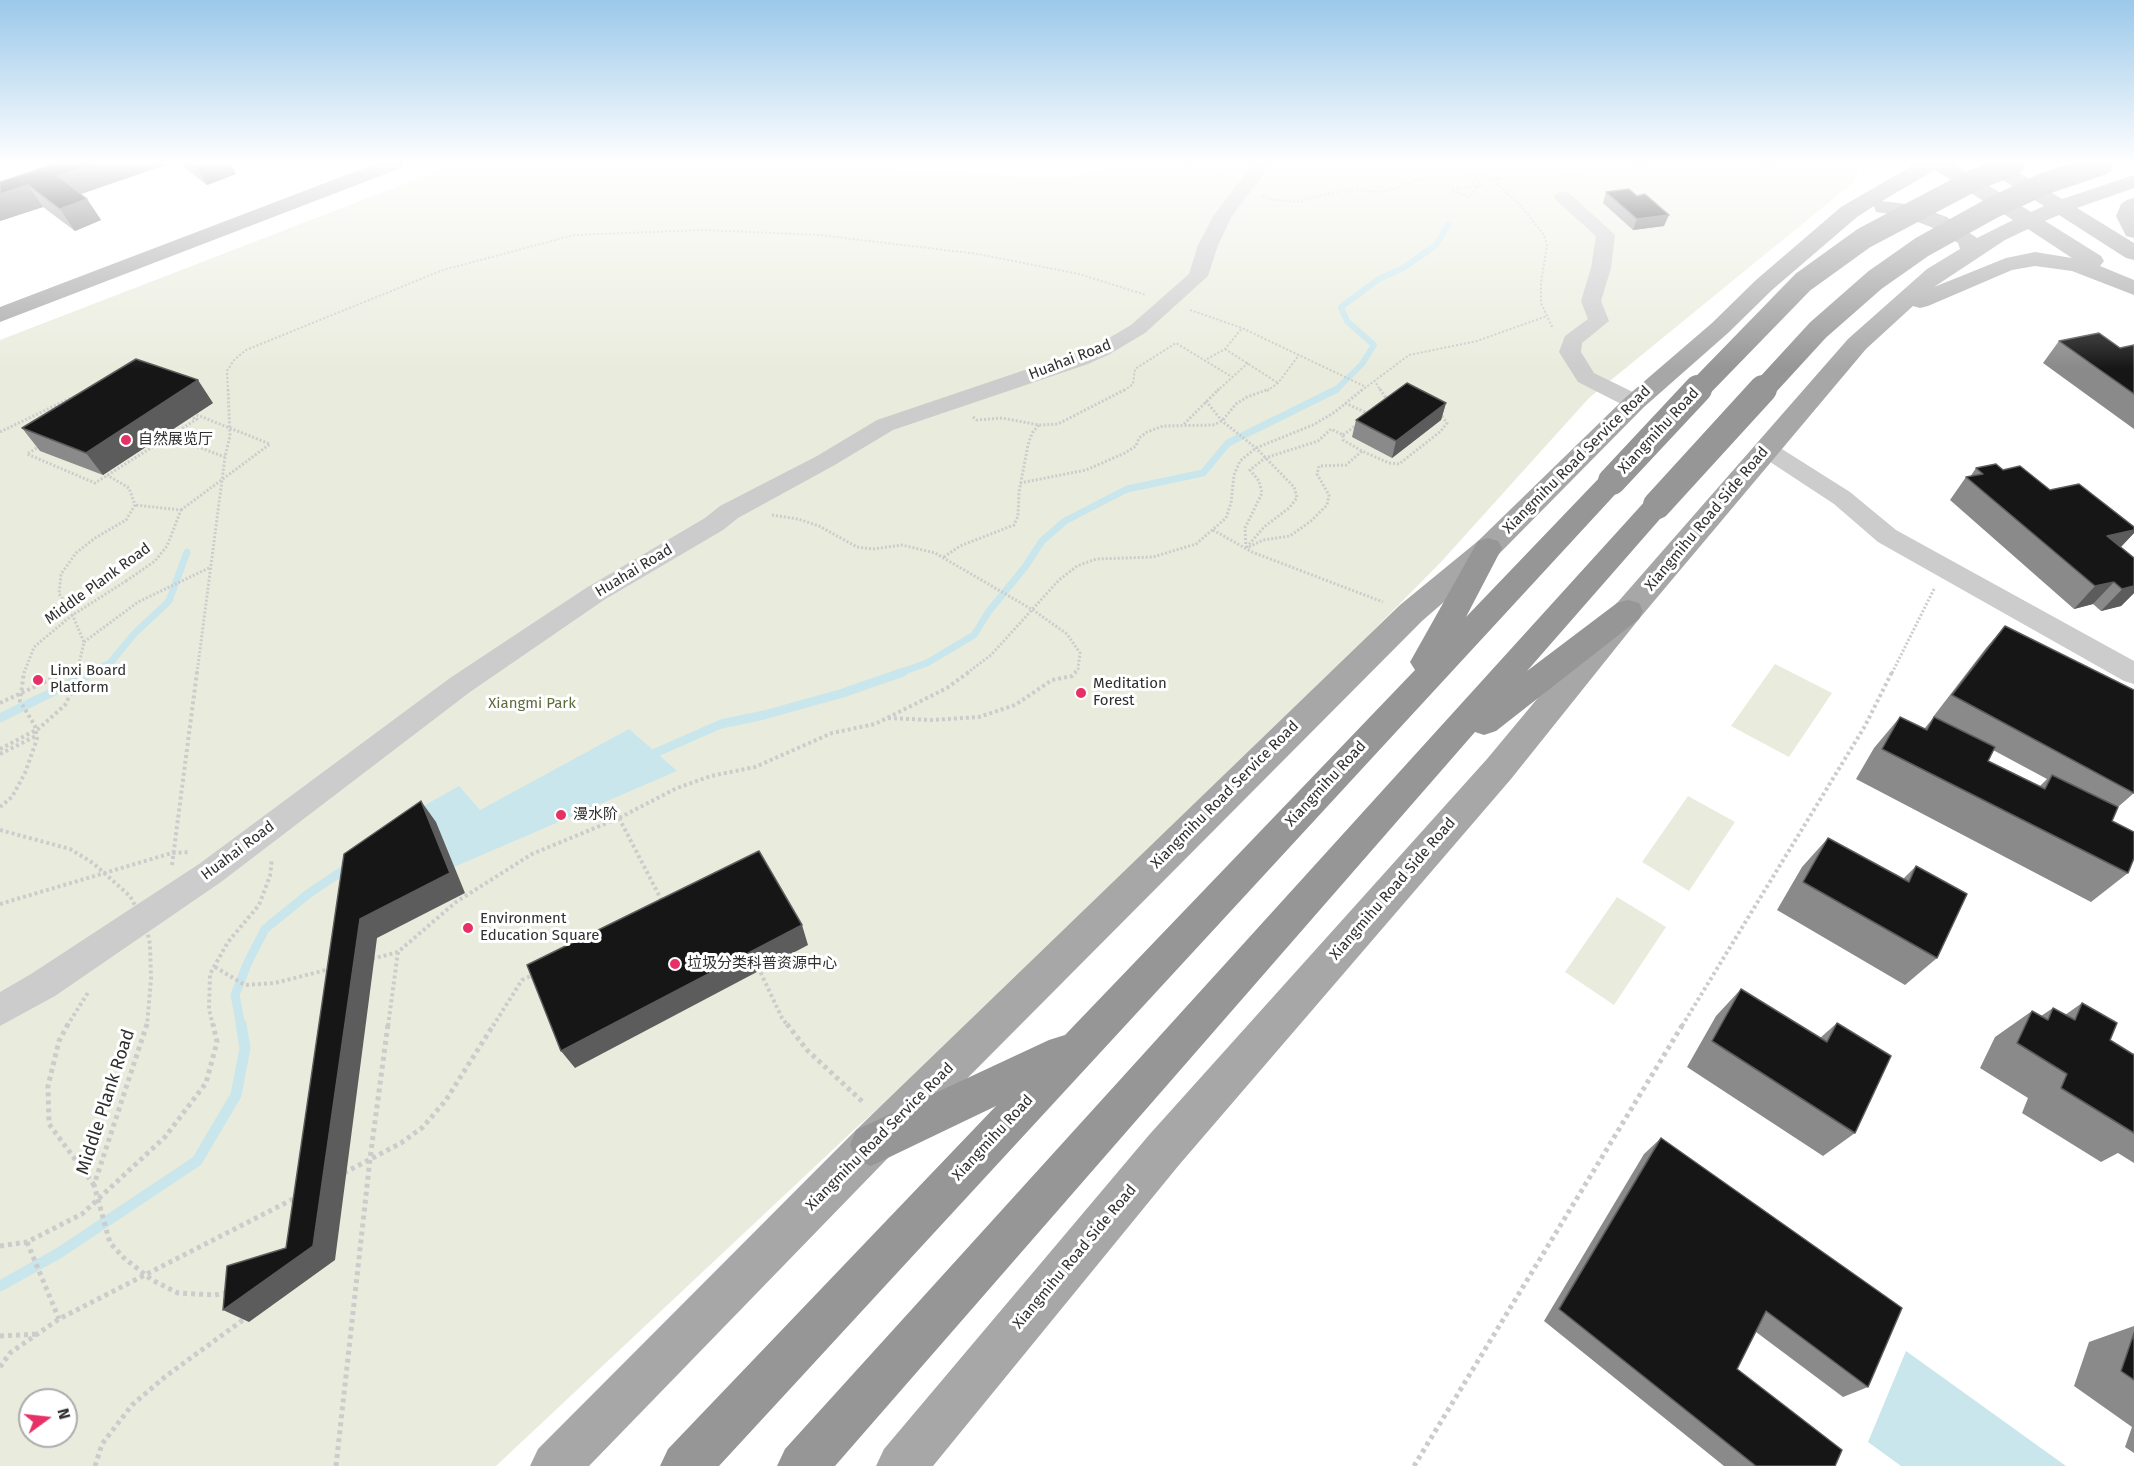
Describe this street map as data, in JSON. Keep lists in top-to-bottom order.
{
  "streets": {
    "highway": ["Xiangmihu Road"],
    "main road": ["Xiangmihu Road Service Road", "Xiangmihu Road Side Road"],
    "street": ["Huahai Road"],
    "path": ["Middle Plank Road"]
  },
  "parks": ["Xiangmi Park"],
  "places": [
    "自然展览厅",
    "Linxi Board Platform",
    "Meditation Forest",
    "漫水阶",
    "Environment Education Square",
    "垃圾分类科普资源中心"
  ],
  "north": "right"
}
